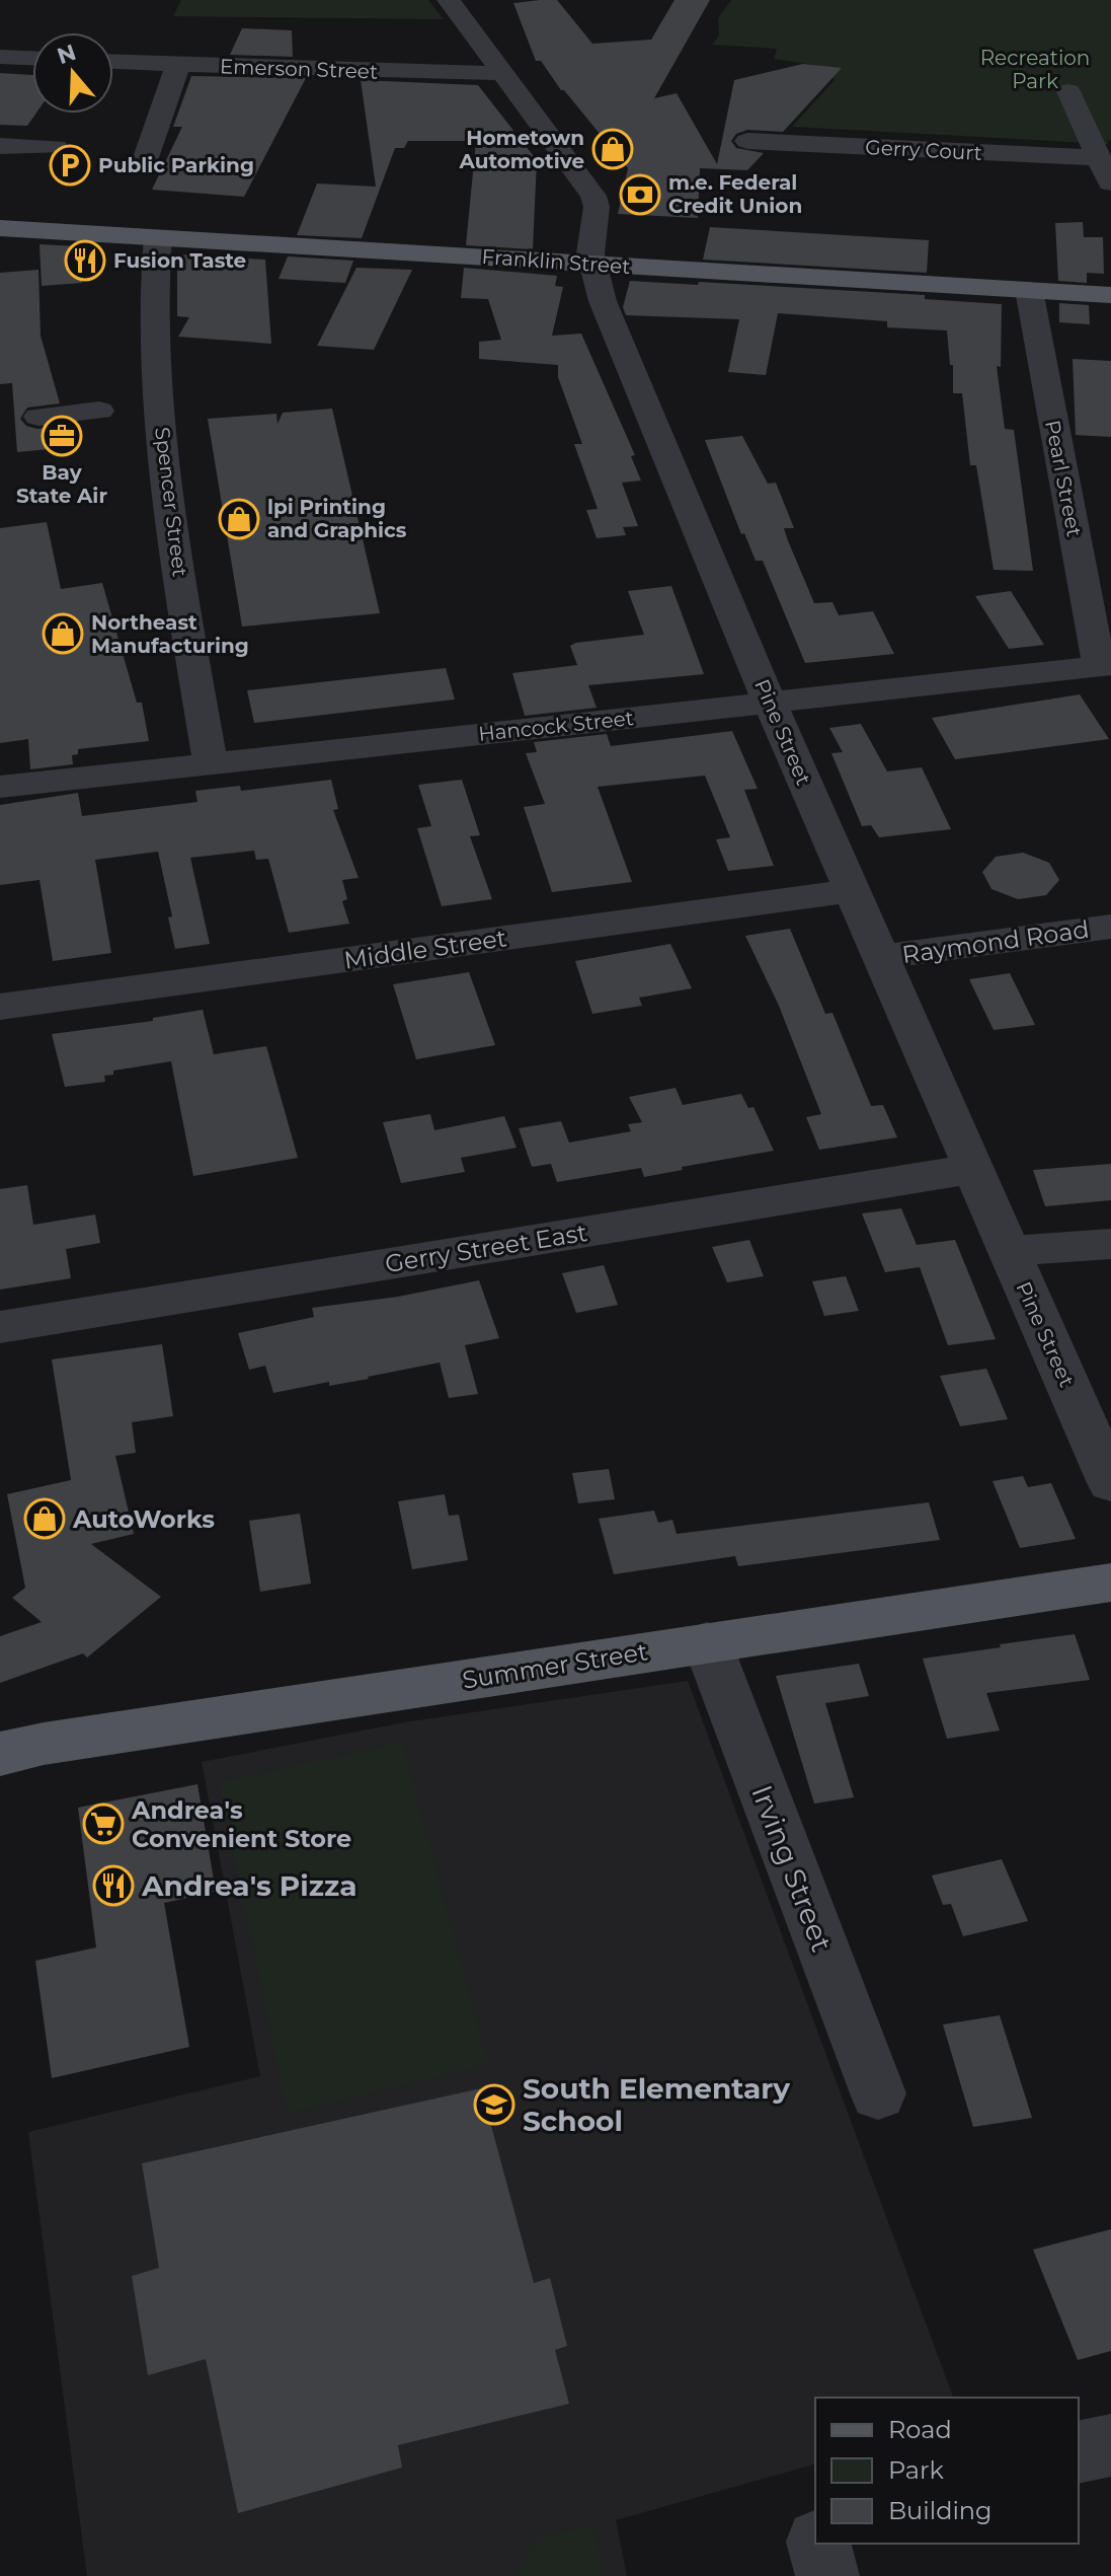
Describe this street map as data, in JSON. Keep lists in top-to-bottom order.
{
  "streets": {
    "main road": ["Franklin Street", "Summer Street"],
    "street": [
      "Emerson Street",
      "Gerry Court",
      "Pearl Street",
      "Spencer Street",
      "Hancock Street",
      "Pine Street",
      "Raymond Road",
      "Middle Street",
      "Gerry Street East",
      "Irving Street"
    ]
  },
  "crossings": [
    ["Emerson Street", "Pine Street"],
    ["Franklin Street", "Pearl Street"],
    ["Franklin Street", "Spencer Street"],
    ["Franklin Street", "Pine Street"],
    ["Pearl Street", "Hancock Street"],
    ["Spencer Street", "Hancock Street"],
    ["Hancock Street", "Pine Street"],
    ["Pine Street", "Raymond Road"],
    ["Pine Street", "Middle Street"],
    ["Pine Street", "Gerry Street East"],
    ["Summer Street", "Irving Street"]
  ],
  "parks": ["Recreation Park"],
  "places": {
    "shop": [
      "Hometown Automotive",
      "lpi Printing and Graphics",
      "Northeast Manufacturing",
      "AutoWorks"
    ],
    "parking": ["Public Parking"],
    "bank": ["m.e. Federal Credit Union"],
    "restaurant": ["Fusion Taste", "Andrea's Pizza"],
    "office": ["Bay State Air"],
    "supermarket": ["Andrea's Convenient Store"],
    "school or university": ["South Elementary School"]
  },
  "legend": ["Road", "Park", "Building"],
  "north": "top"
}
